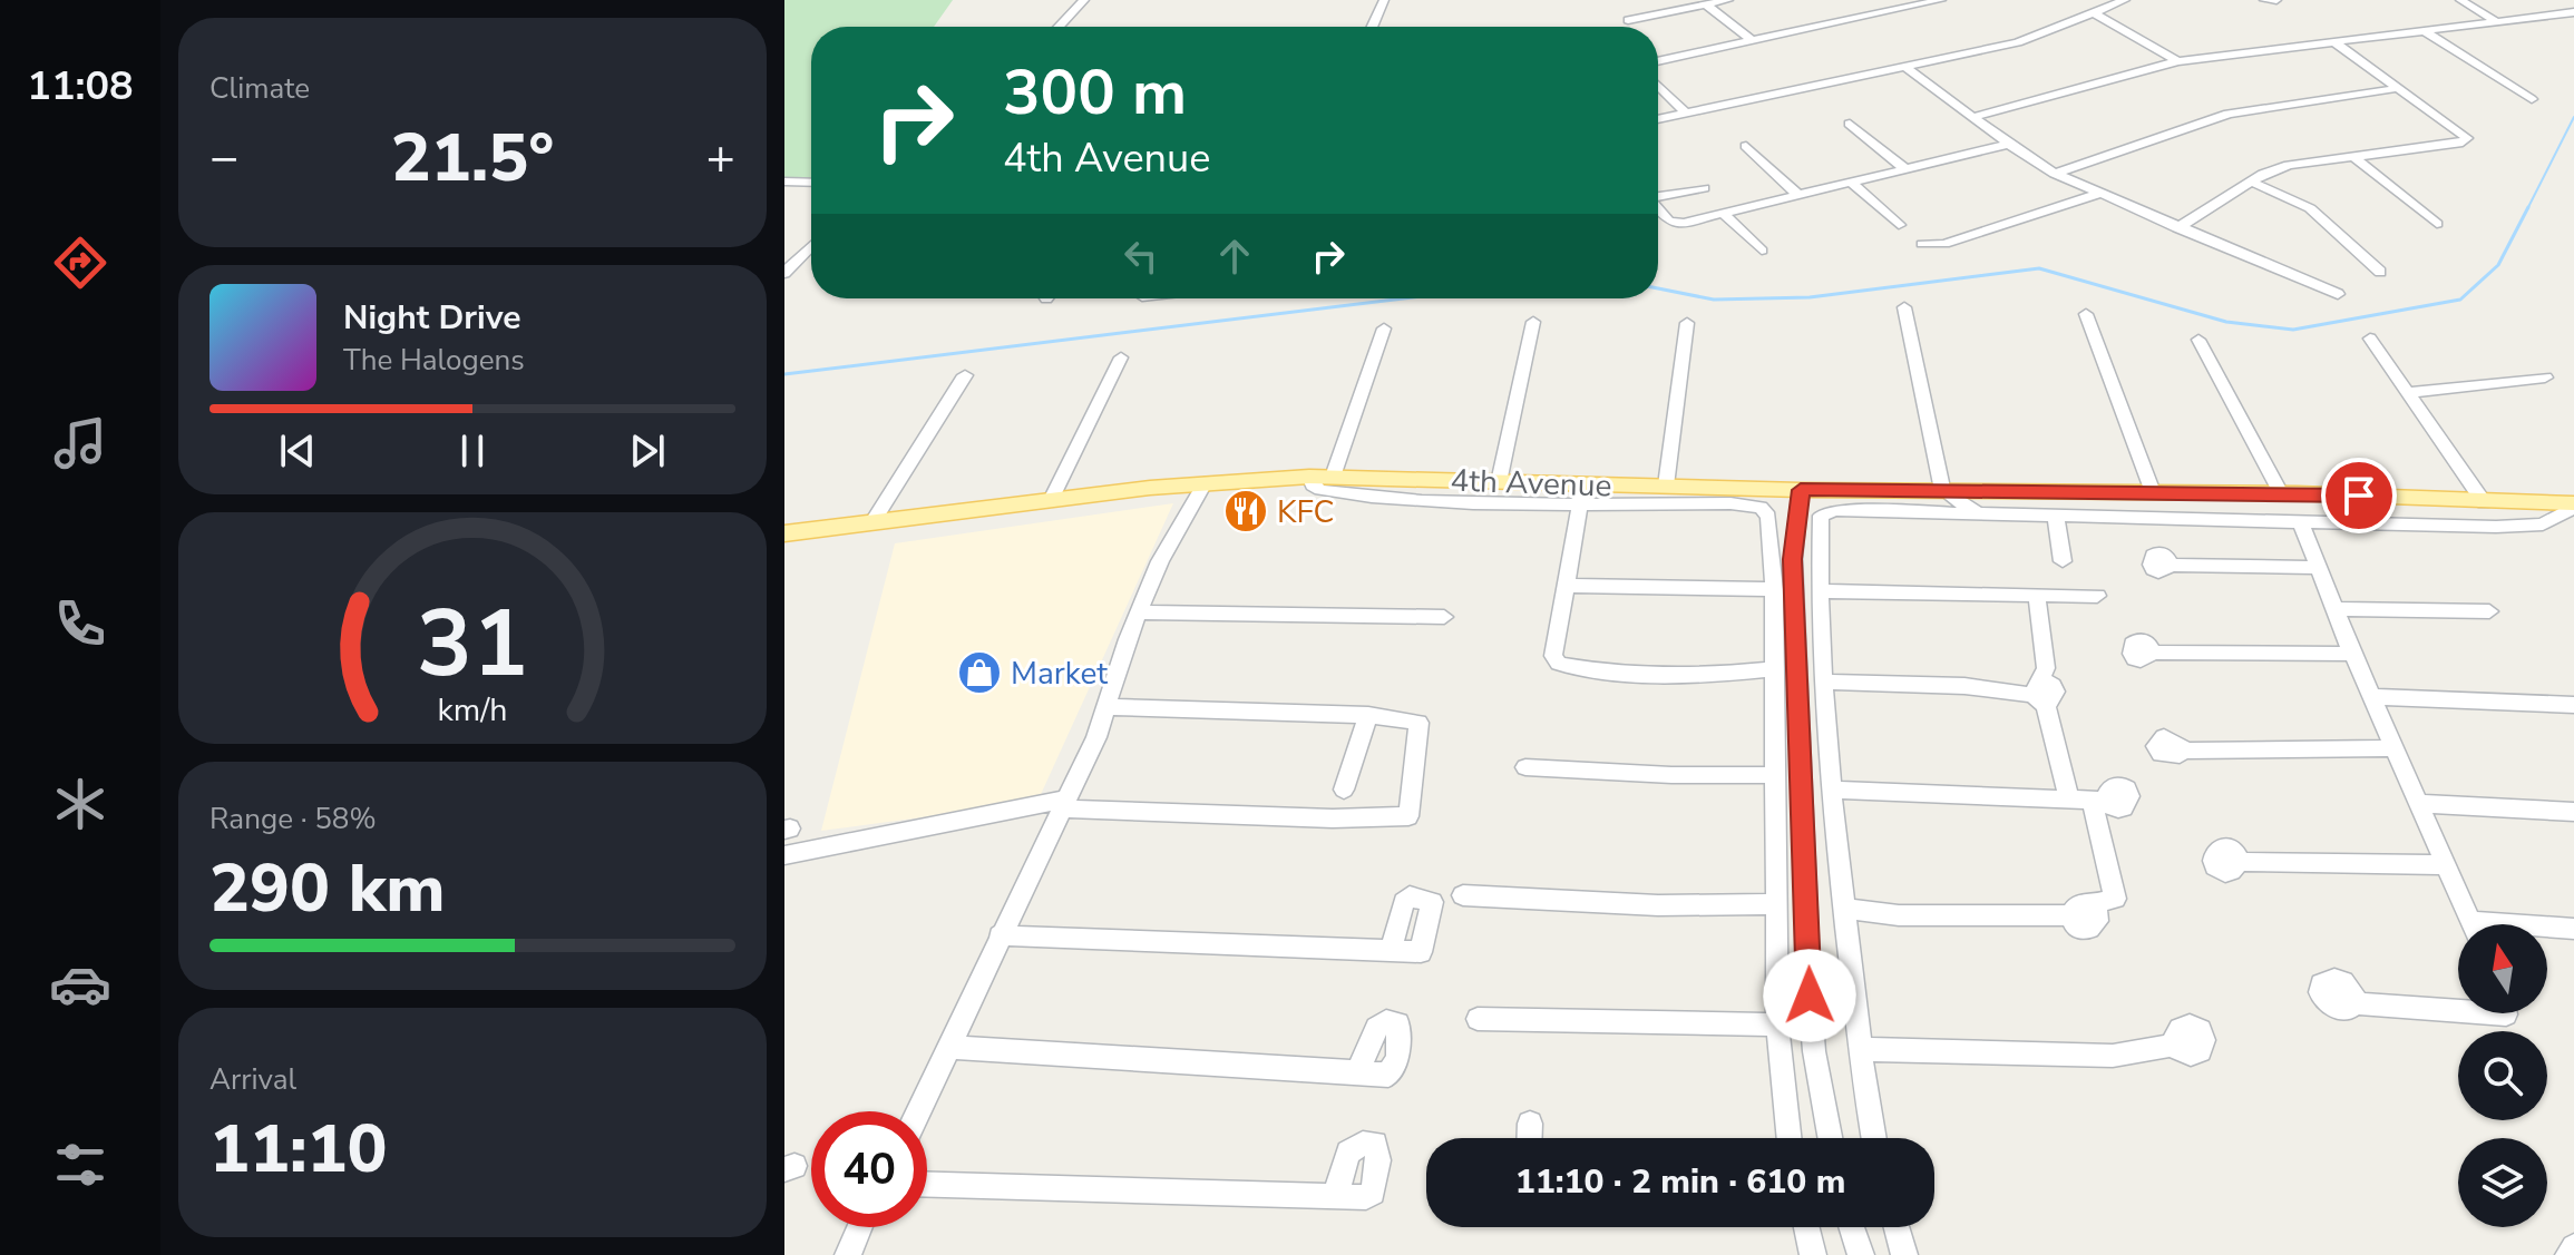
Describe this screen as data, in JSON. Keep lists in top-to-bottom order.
{
  "streets": {
    "main road": ["4th Avenue"]
  },
  "places": {
    "restaurant": ["KFC"],
    "shop": ["Market"]
  },
  "north": "top",
  "page": {
    "tabs": "11:08",
    "tile": [
      "Climate",
      ["Range · 58%", "290 km"],
      ["Arrival", "11:10"]
    ],
    "turn": ["300 m", "4th Avenue"],
    "heat": ["−", "21.5°", "+"],
    "song": ["Night Drive", "The Halogens"],
    "limit": "40",
    "trip": "11:10 · 2 min · 610 m",
    "gauge": ["31", "km/h"]
  }
}
